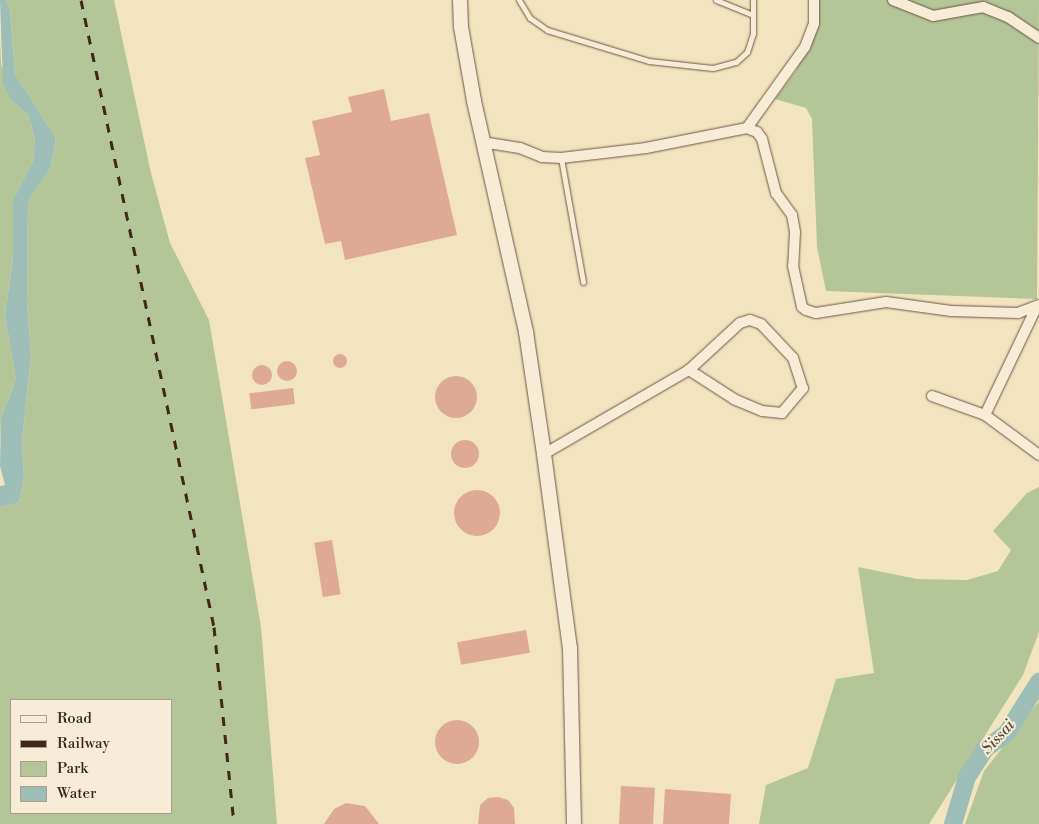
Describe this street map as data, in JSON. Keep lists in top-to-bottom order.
{
  "water": ["Sissai"],
  "legend": [
    "Road",
    "Railway",
    "Park",
    "Water"
  ]
}
